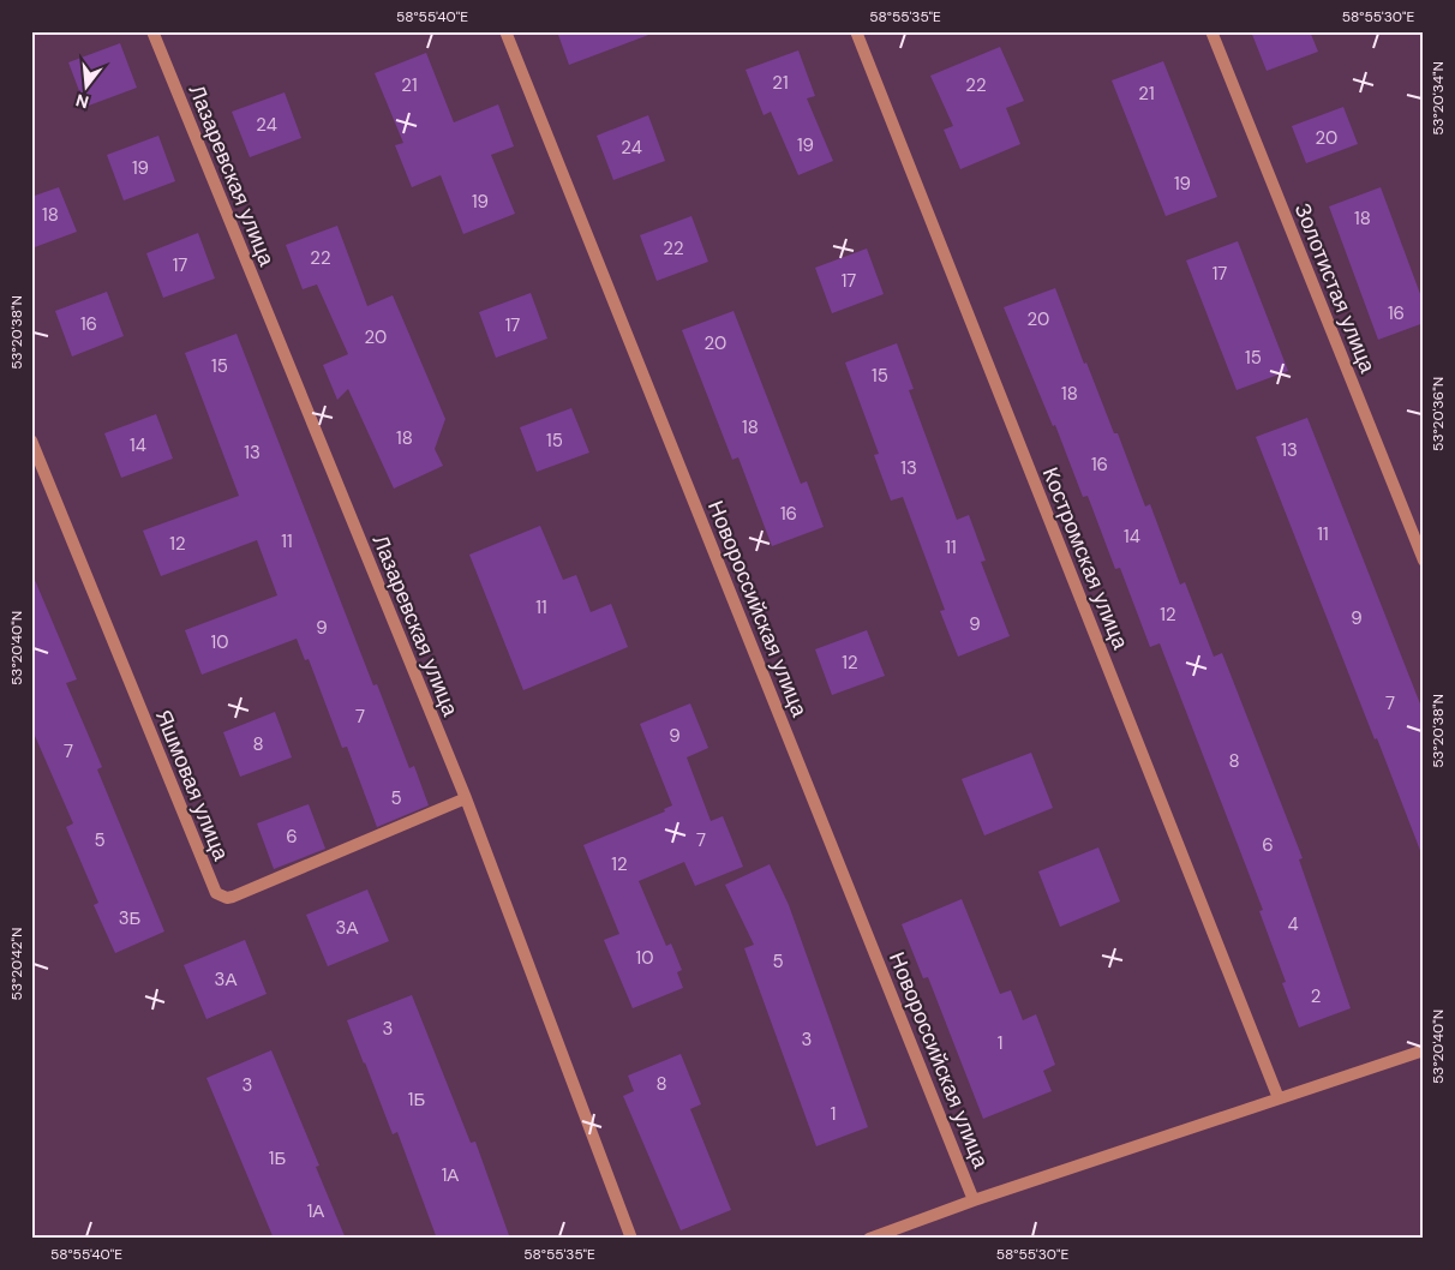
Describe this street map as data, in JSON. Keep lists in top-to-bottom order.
{
  "streets": {
    "street": [
      "Лазаревская улица",
      "Золотистая улица",
      "Костромская улица",
      "Новороссийская улица",
      "Яшмовая улица"
    ]
  },
  "crossings": [
    ["Лазаревская улица", "Яшмовая улица"]
  ],
  "house_numbers": [
    "21",
    "21",
    "22",
    "21",
    "24",
    "20",
    "19",
    "24",
    "19",
    "19",
    "19",
    "18",
    "18",
    "22",
    "22",
    "17",
    "17",
    "17",
    "16",
    "20",
    "16",
    "17",
    "20",
    "20",
    "15",
    "15",
    "15",
    "18",
    "18",
    "18",
    "15",
    "14",
    "13",
    "13",
    "16",
    "13",
    "16",
    "11",
    "14",
    "11",
    "12",
    "11",
    "11",
    "12",
    "9",
    "9",
    "9",
    "10",
    "12",
    "7",
    "7",
    "9",
    "8",
    "7",
    "8",
    "5",
    "6",
    "5",
    "7",
    "6",
    "12",
    "3Б",
    "4",
    "3А",
    "10",
    "5",
    "3А",
    "2",
    "3",
    "3",
    "1",
    "8",
    "3",
    "1Б",
    "1",
    "1Б",
    "1А",
    "1А"
  ],
  "north": "bottom",
  "coordinates": [
    "58°55'40\"E",
    "58°55'35\"E",
    "58°55'30\"E",
    "53°20'34\"N",
    "53°20'38\"N",
    "53°20'36\"N",
    "53°20'40\"N",
    "53°20'42\"N"
  ]
}
